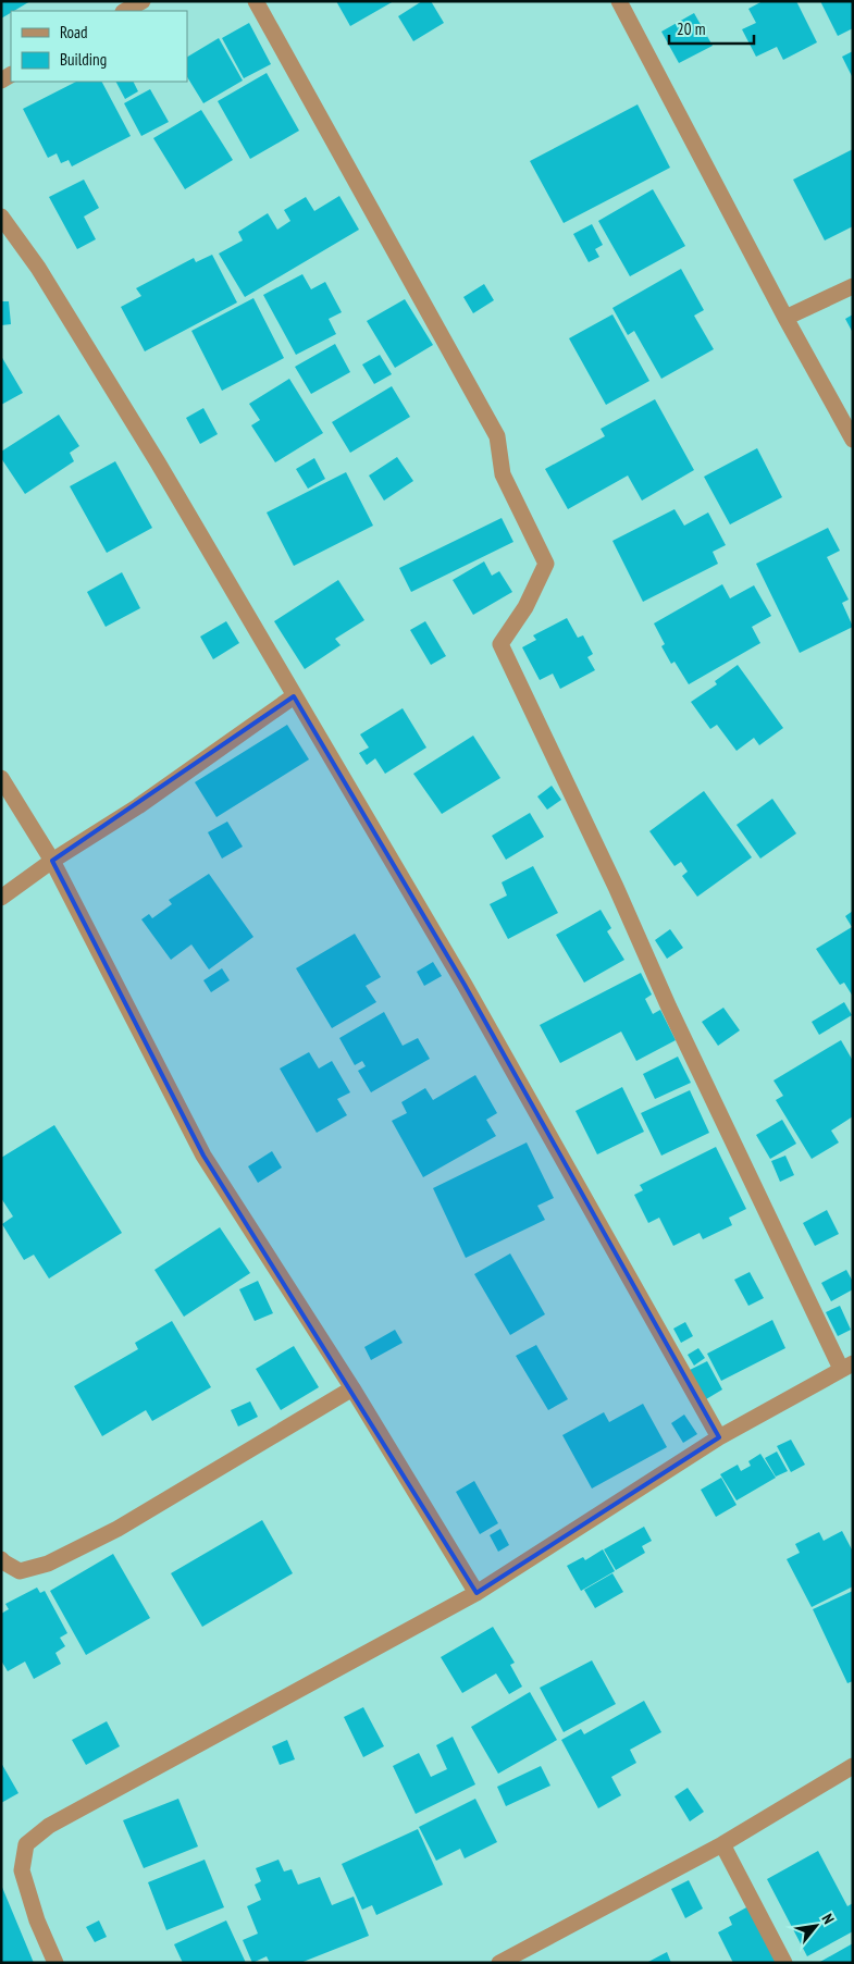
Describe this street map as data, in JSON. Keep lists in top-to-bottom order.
{
  "legend": ["Road", "Building"],
  "scale_bar": "20 m",
  "north": "top right"
}
